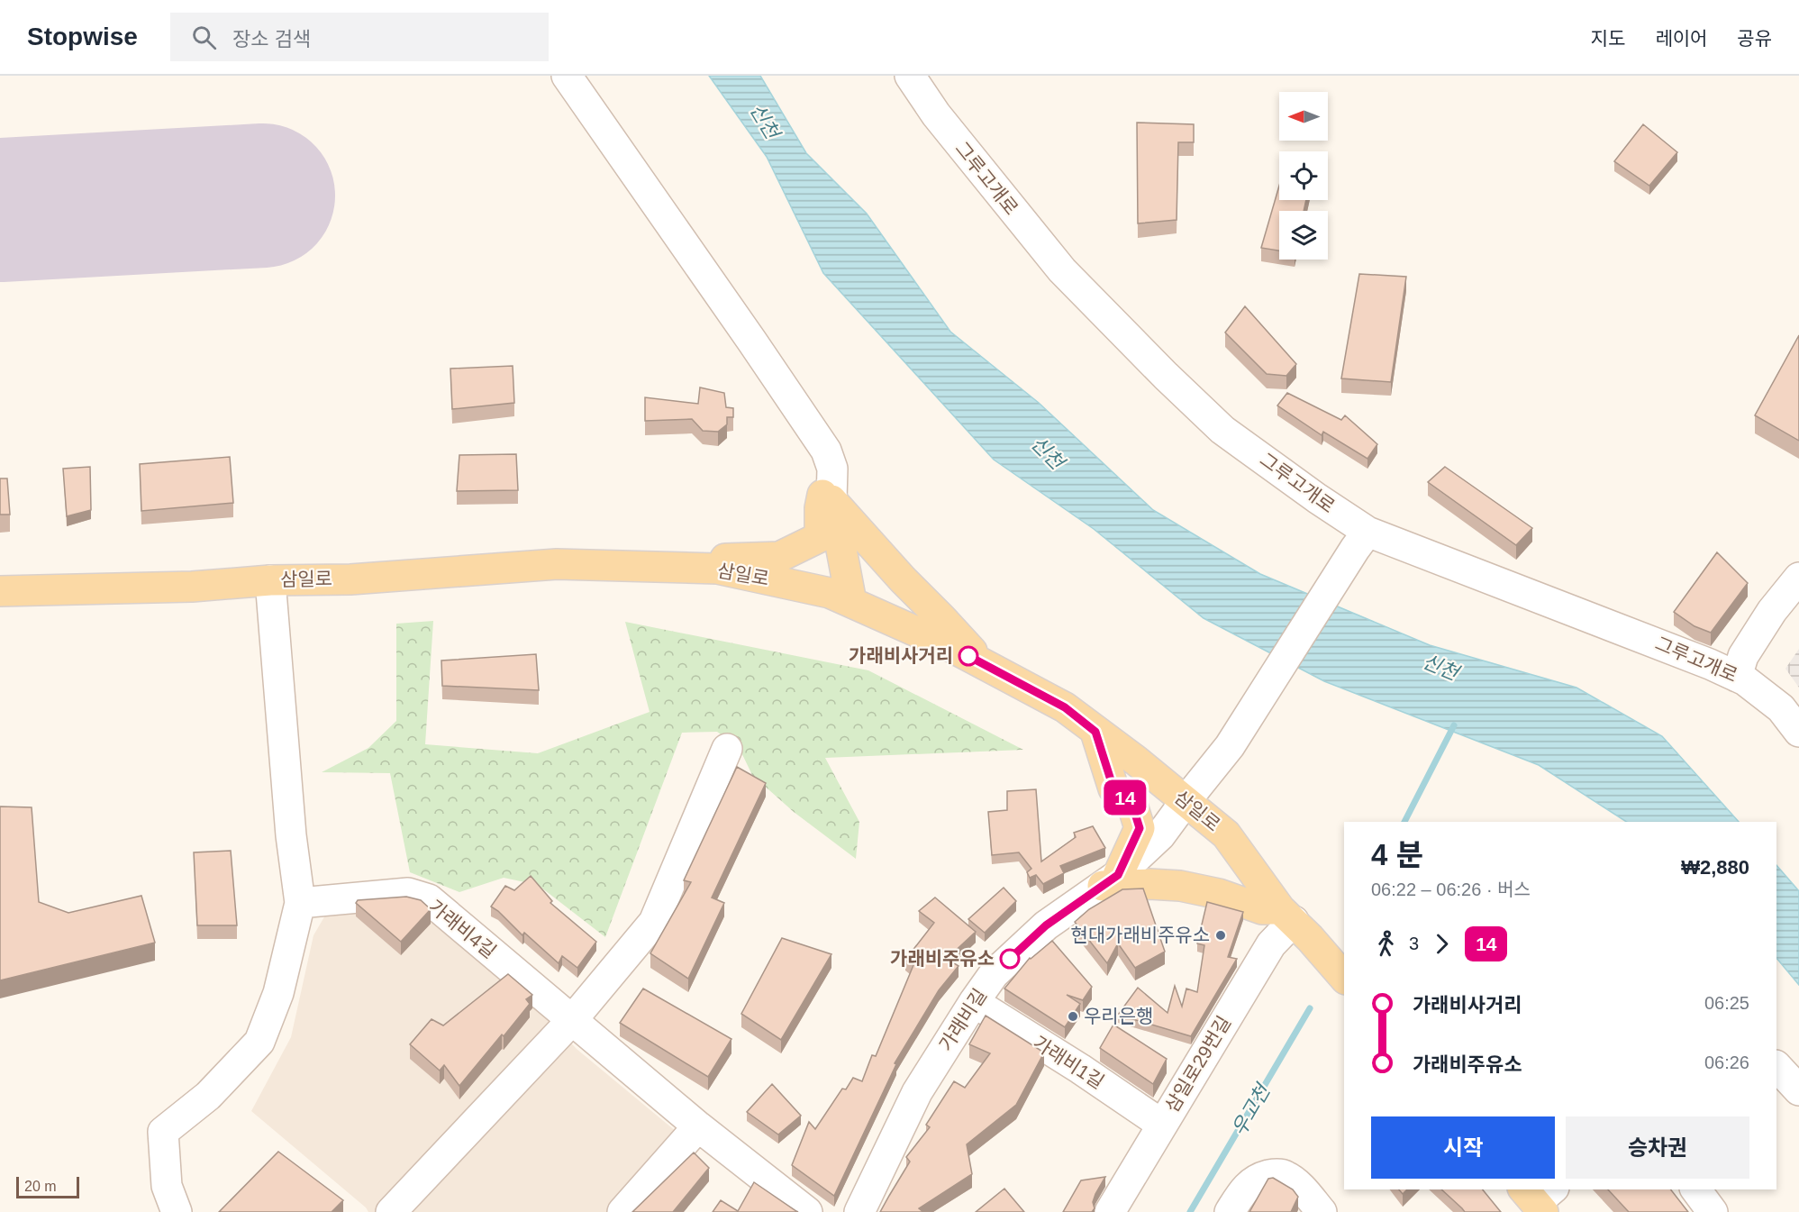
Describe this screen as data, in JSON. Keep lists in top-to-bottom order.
{
  "streets": {
    "main road": ["삼일로"],
    "street": [
      "그루고개로",
      "가래비4길",
      "가래비길",
      "가래비1길",
      "삼일로29번길"
    ]
  },
  "crossings": [
    ["그루고개로", "가래비길"],
    ["삼일로", "가래비길"],
    ["삼일로", "삼일로29번길"],
    ["가래비길", "가래비1길"],
    ["가래비1길", "삼일로29번길"]
  ],
  "water": ["신천", "우고천"],
  "places": [
    "가래비사거리",
    "현대가래비주유소",
    "가래비주유소",
    "우리은행"
  ],
  "lines": ["bus line 14"],
  "scale_bar": "20 m",
  "north": "left",
  "page": {
    "header": "Stopwise",
    "search": "장소 검색",
    "nav": ["지도", "레이어", "공유"],
    "on_map": "14",
    "heading": ["4 분", "06:22 – 06:26 · 버스", "₩2,880"],
    "legs": ["3", "14"],
    "list": [
      {
        "name": "가래비사거리",
        "value": "06:25"
      },
      {
        "name": "가래비주유소",
        "value": "06:26"
      }
    ],
    "buttons": ["시작", "승차권"],
    "scale": "20 m"
  }
}
